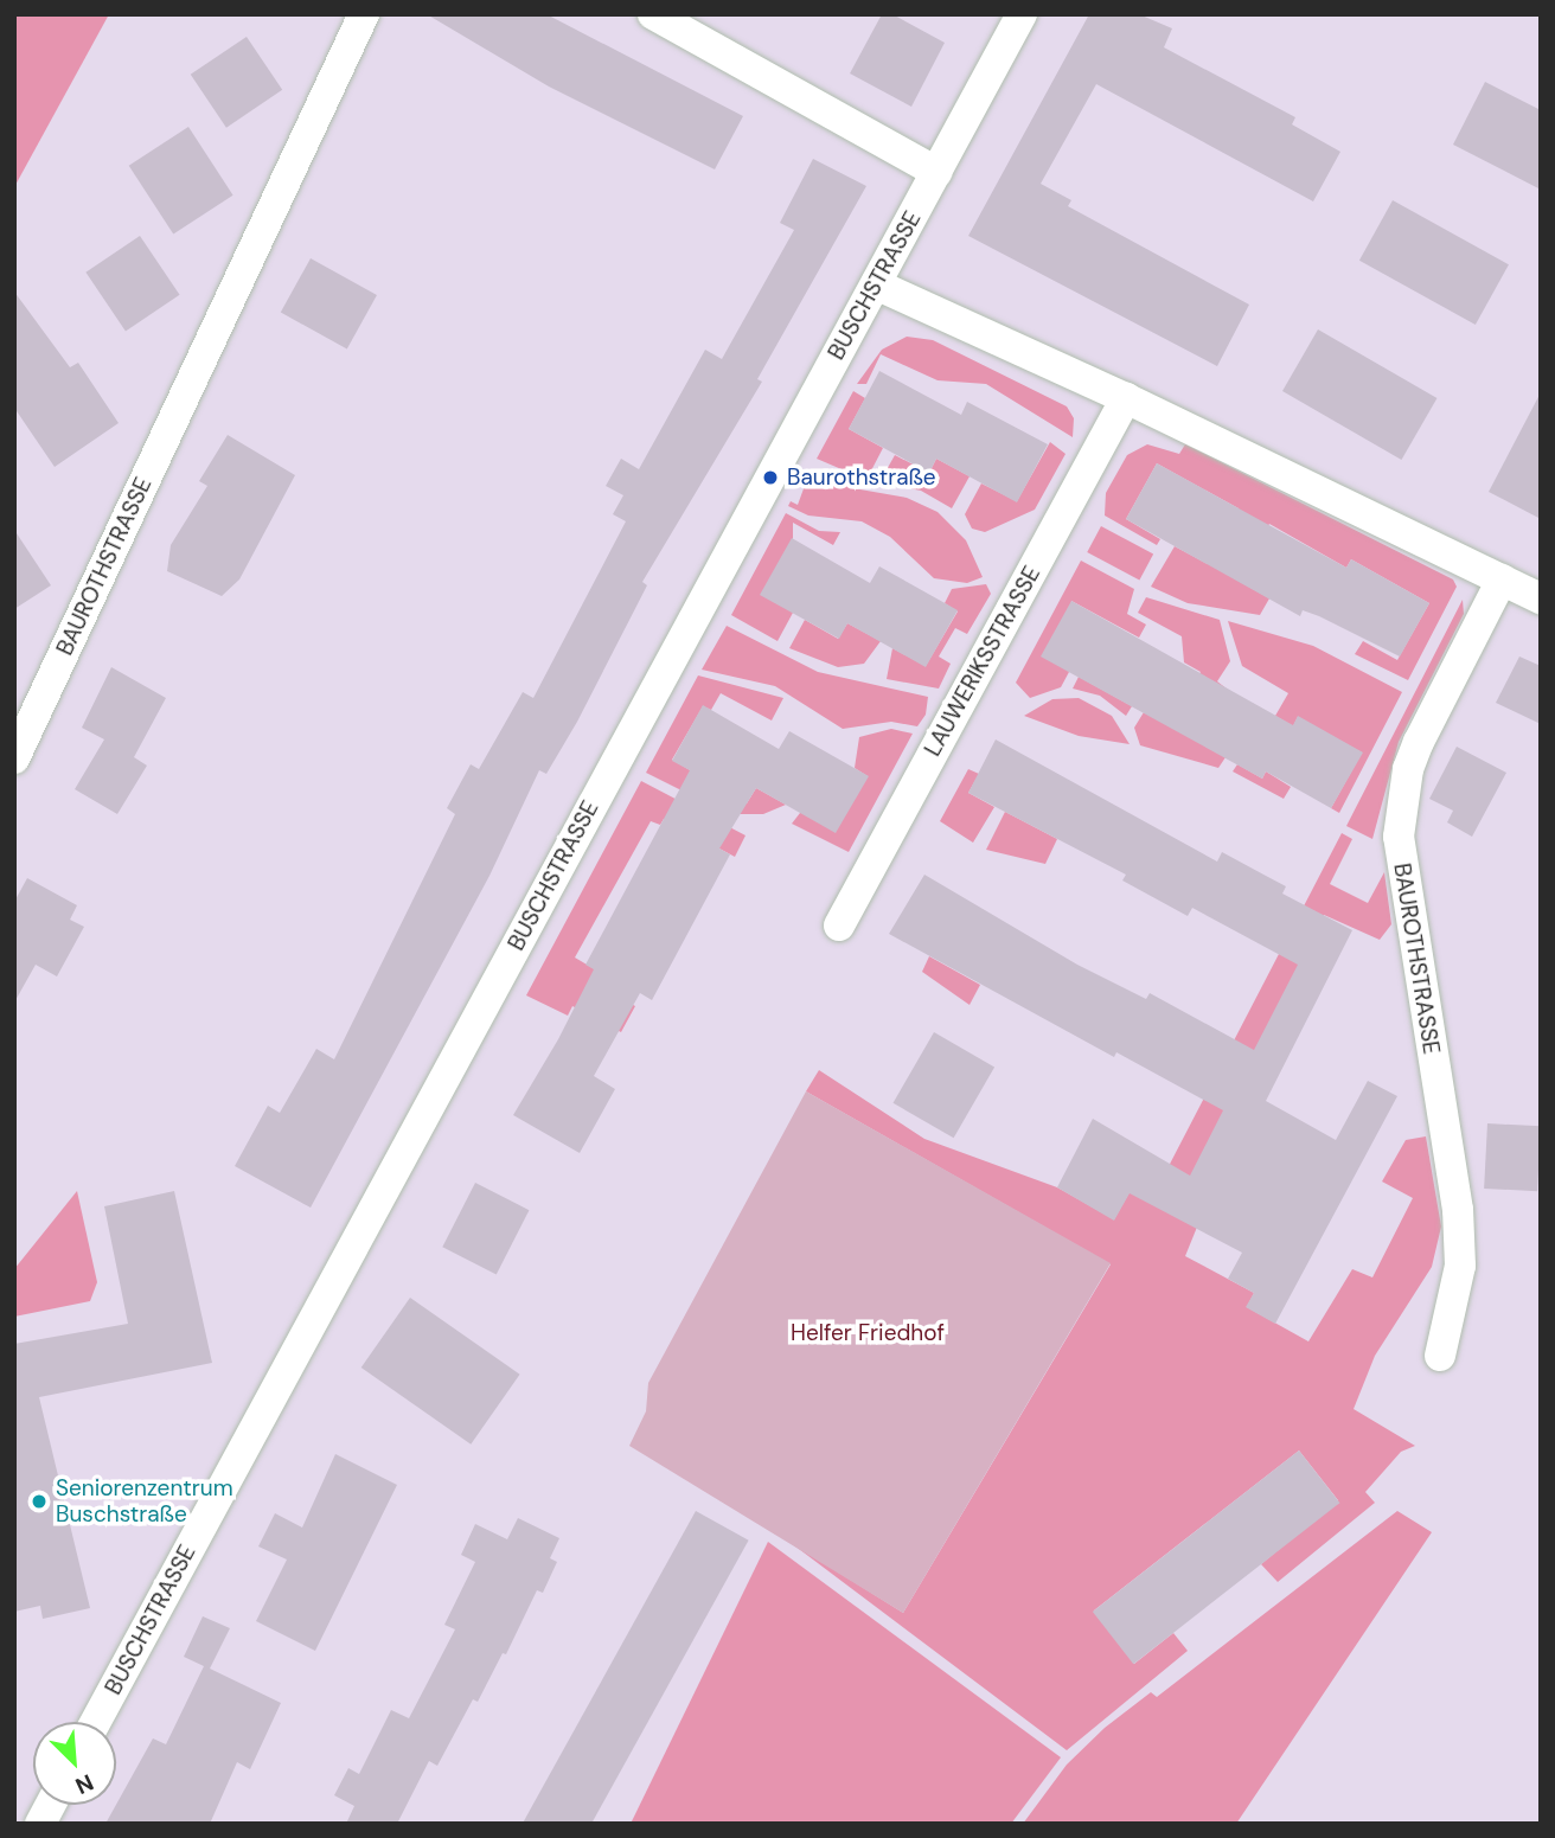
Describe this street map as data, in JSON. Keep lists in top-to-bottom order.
{
  "streets": {
    "street": ["BUSCHSTRASSE", "BAUROTHSTRASSE", "LAUWERIKSSTRASSE"]
  },
  "parks": ["Helfer Friedhof"],
  "places": ["Baurothstraße", "Seniorenzentrum Buschstraße"],
  "north": "bottom right"
}
